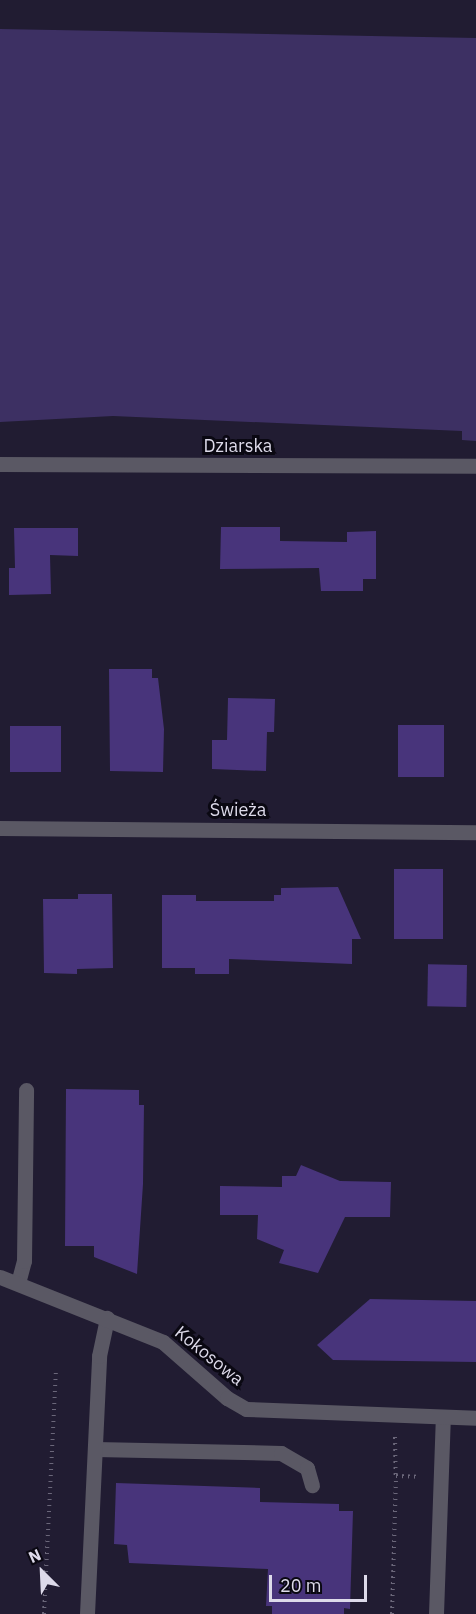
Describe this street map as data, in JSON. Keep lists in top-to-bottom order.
{
  "streets": {
    "street": ["Dziarska", "Świeża", "Kokosowa"]
  },
  "scale_bar": "20 m",
  "north": "top left"
}
